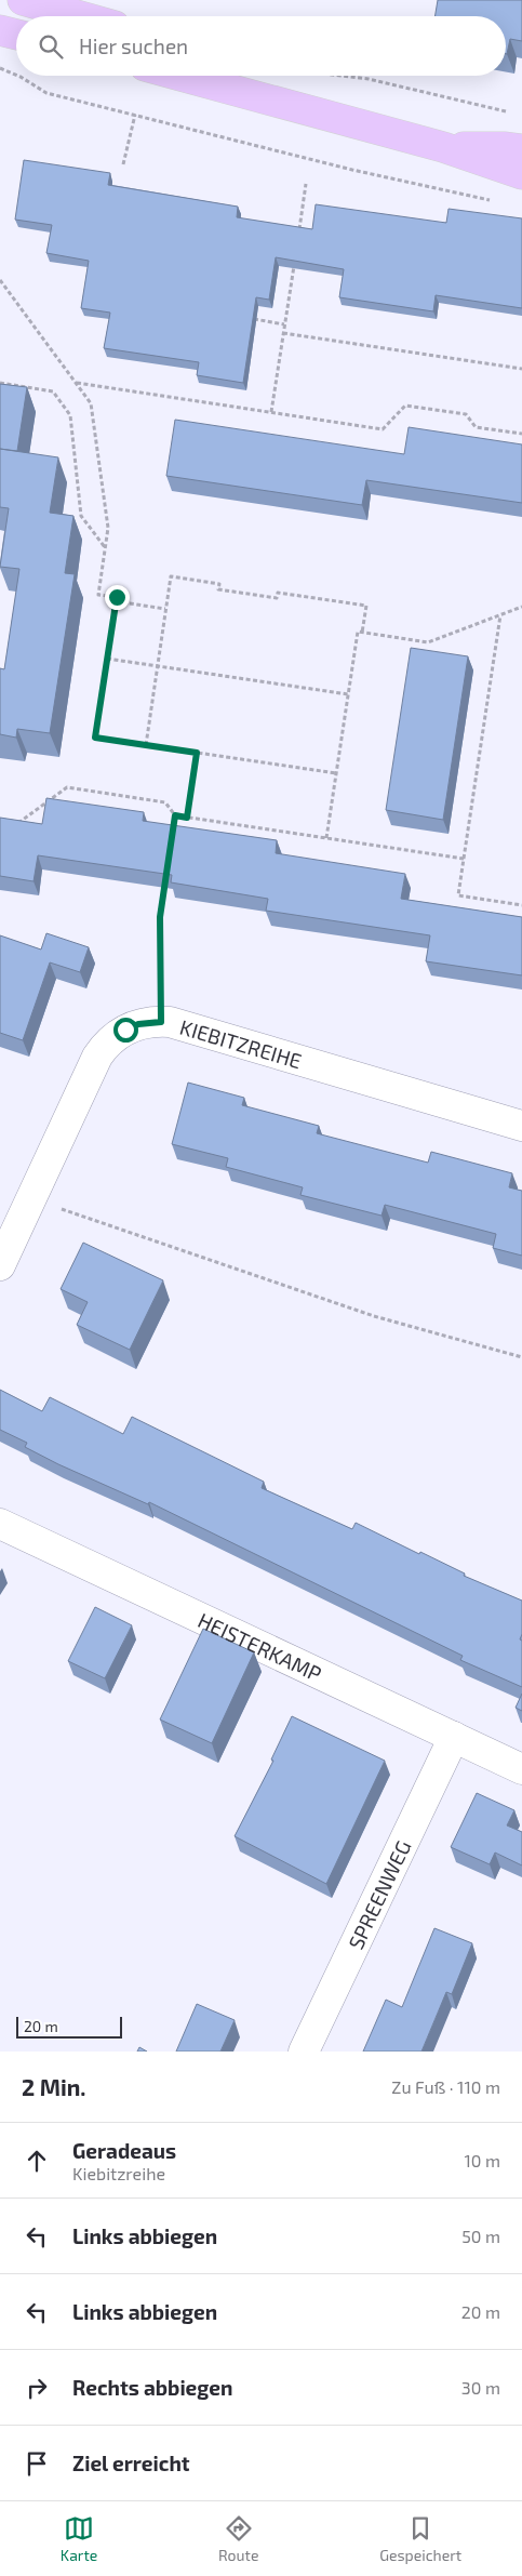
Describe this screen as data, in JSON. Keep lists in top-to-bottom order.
{
  "streets": {
    "street": ["KIEBITZREIHE", "HEISTERKAMP", "SPREENWEG"]
  },
  "crossings": [
    ["HEISTERKAMP", "SPREENWEG"]
  ],
  "scale_bar": "20 m",
  "page": {
    "search": "Hier suchen",
    "scale": "20 m",
    "heading": ["2 Min.", "Zu Fuß · 110 m"],
    "list": [
      ["Geradeaus", "Kiebitzreihe", "10 m"],
      ["Links abbiegen", "50 m"],
      ["Links abbiegen", "20 m"],
      ["Rechts abbiegen", "30 m"],
      "Ziel erreicht"
    ],
    "nav": ["Karte", "Route", "Gespeichert"]
  }
}
